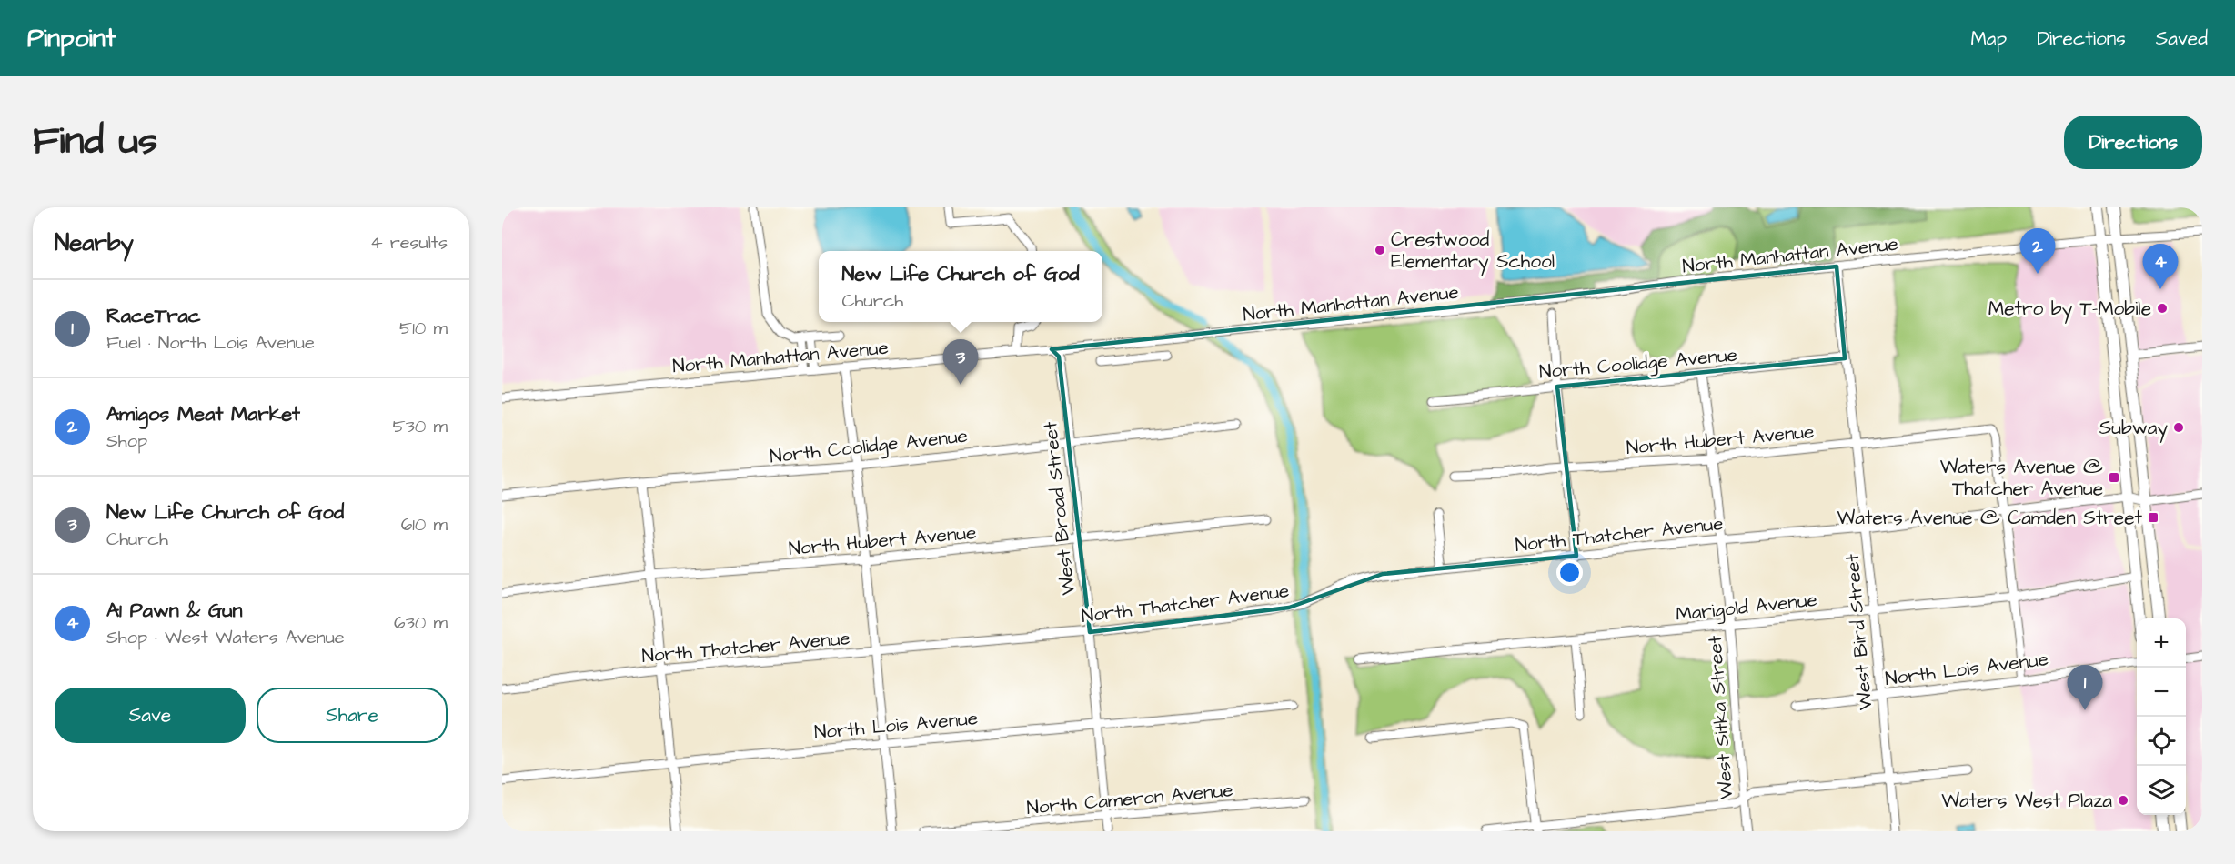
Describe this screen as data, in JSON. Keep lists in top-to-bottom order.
{
  "streets": {
    "street": [
      "North Manhattan Avenue",
      "North Coolidge Avenue",
      "North Hubert Avenue",
      "West Broad Street",
      "North Thatcher Avenue",
      "Marigold Avenue",
      "West Bird Street",
      "North Lois Avenue",
      "West Sitka Street",
      "North Cameron Avenue"
    ]
  },
  "crossings": [
    ["North Manhattan Avenue", "West Broad Street"],
    ["North Manhattan Avenue", "West Bird Street"],
    ["North Coolidge Avenue", "West Broad Street"],
    ["North Coolidge Avenue", "West Bird Street"],
    ["North Coolidge Avenue", "West Sitka Street"],
    ["North Hubert Avenue", "West Broad Street"],
    ["North Hubert Avenue", "North Thatcher Avenue"],
    ["North Hubert Avenue", "West Bird Street"],
    ["North Hubert Avenue", "West Sitka Street"],
    ["West Broad Street", "North Thatcher Avenue"],
    ["West Broad Street", "North Lois Avenue"],
    ["West Broad Street", "North Cameron Avenue"],
    ["North Thatcher Avenue", "West Bird Street"],
    ["North Thatcher Avenue", "West Sitka Street"],
    ["Marigold Avenue", "West Bird Street"],
    ["Marigold Avenue", "West Sitka Street"],
    ["West Bird Street", "North Lois Avenue"]
  ],
  "places": {
    "other": [
      "Crestwood Elementary School",
      "Metro by T-Mobile",
      "Subway",
      "Waters West Plaza"
    ],
    "transit": ["Waters Avenue @ Thatcher Avenue", "Waters Avenue @ Camden Street"]
  },
  "page": {
    "header": "Pinpoint",
    "nav": ["Map", "Directions", "Saved"],
    "title": "Find us",
    "buttons": [
      "Directions",
      ["Save", "Share"]
    ],
    "heading": ["Nearby", "4 results"],
    "pins": [
      "2",
      "4",
      "3",
      "1"
    ],
    "popup": ["New Life Church of God", "Church"],
    "list": [
      {
        "mark": "1",
        "name": "RaceTrac",
        "note": "Fuel · North Lois Avenue",
        "value": "510 m"
      },
      {
        "mark": "2",
        "name": "Amigos Meat Market",
        "note": "Shop",
        "value": "530 m"
      },
      {
        "mark": "3",
        "name": "New Life Church of God",
        "note": "Church",
        "value": "610 m"
      },
      {
        "mark": "4",
        "name": "A1 Pawn & Gun",
        "note": "Shop · West Waters Avenue",
        "value": "630 m"
      }
    ],
    "map_buttons": ["+", "−"]
  }
}
